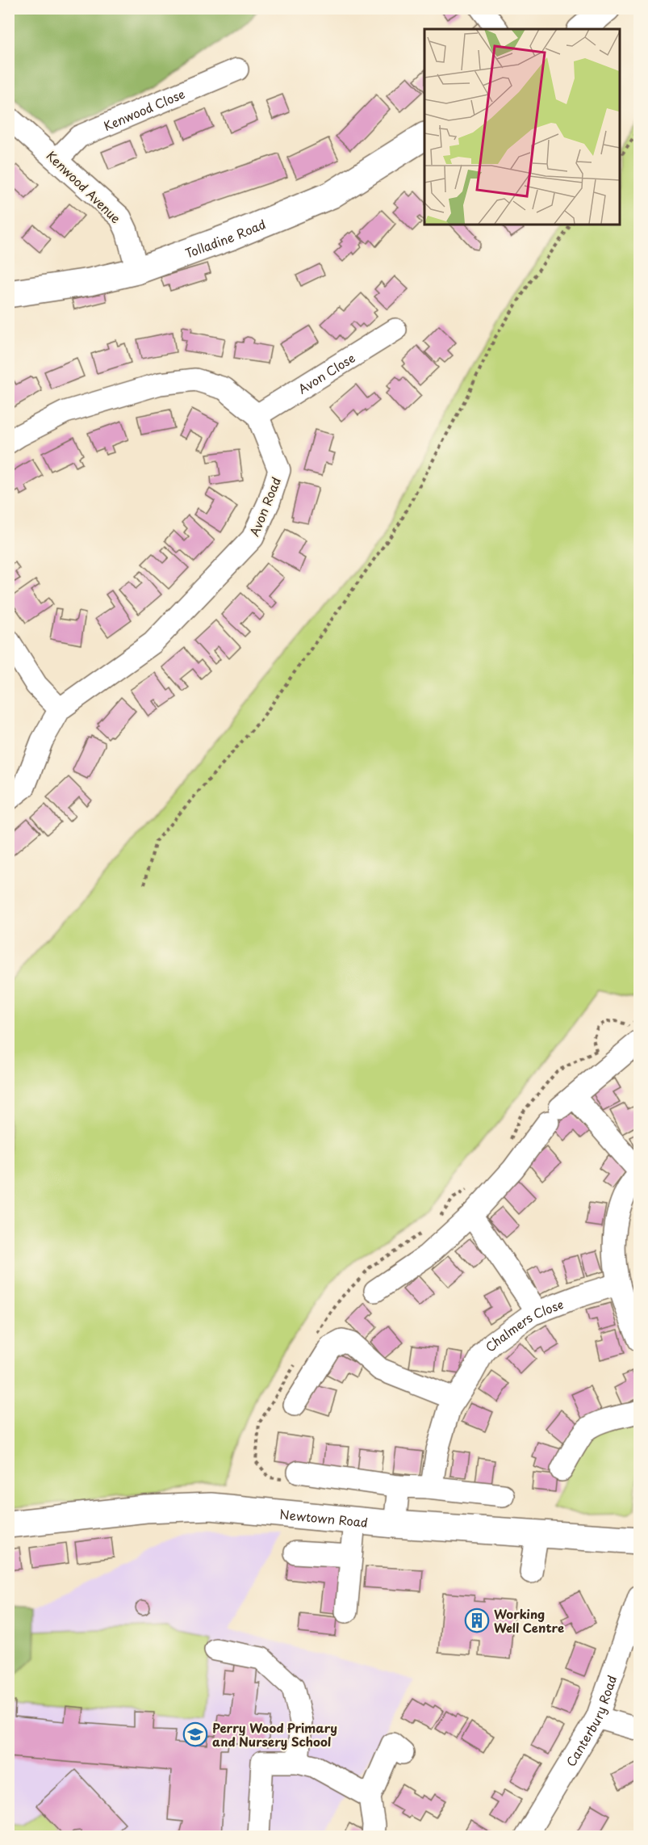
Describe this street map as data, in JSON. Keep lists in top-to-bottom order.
{
  "streets": {
    "main road": ["Tolladine Road", "Newtown Road"],
    "street": [
      "Kenwood Close",
      "Kenwood Avenue",
      "Avon Close",
      "Avon Road",
      "Chalmers Close",
      "Canterbury Road"
    ]
  },
  "crossings": [
    ["Kenwood Close", "Kenwood Avenue"],
    ["Kenwood Avenue", "Tolladine Road"],
    ["Avon Close", "Avon Road"]
  ],
  "places": {
    "building": ["Working Well Centre"],
    "school or university": ["Perry Wood Primary and Nursery School"]
  }
}
